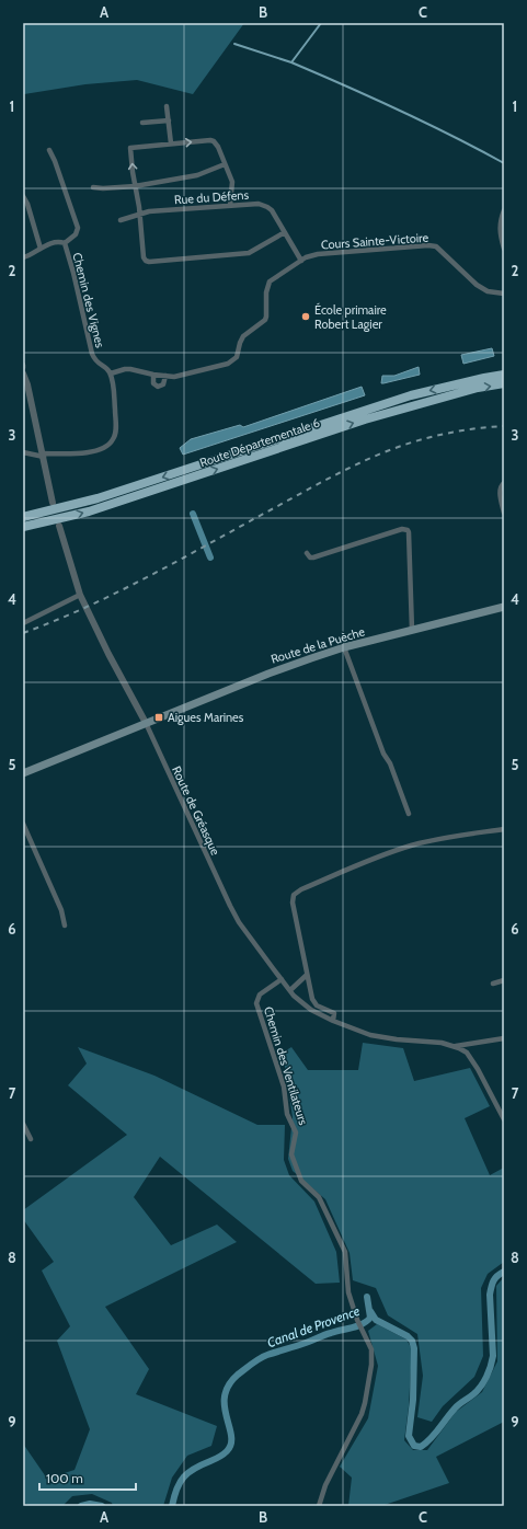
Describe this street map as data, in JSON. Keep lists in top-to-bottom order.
{
  "streets": {
    "highway": ["Route Départementale 6"],
    "main road": ["Route de la Puèche"],
    "street": [
      "Rue du Défens",
      "Cours Sainte-Victoire",
      "Chemin des Vignes",
      "Route de Gréasque",
      "Chemin des Ventilateurs"
    ]
  },
  "crossings": [
    ["Rue du Défens", "Cours Sainte-Victoire"],
    ["Cours Sainte-Victoire", "Chemin des Vignes"],
    ["Route de la Puèche", "Route de Gréasque"],
    ["Route de Gréasque", "Chemin des Ventilateurs"]
  ],
  "water": ["Canal de Provence"],
  "places": {
    "other": ["École primaire Robert Lagier"],
    "transit": ["Aigues Marines"]
  },
  "scale_bar": "100 m",
  "grid": {
    "columns": ["A", "B", "C"],
    "rows": [
      "1",
      "2",
      "3",
      "4",
      "5",
      "6",
      "7",
      "8",
      "9"
    ]
  }
}
